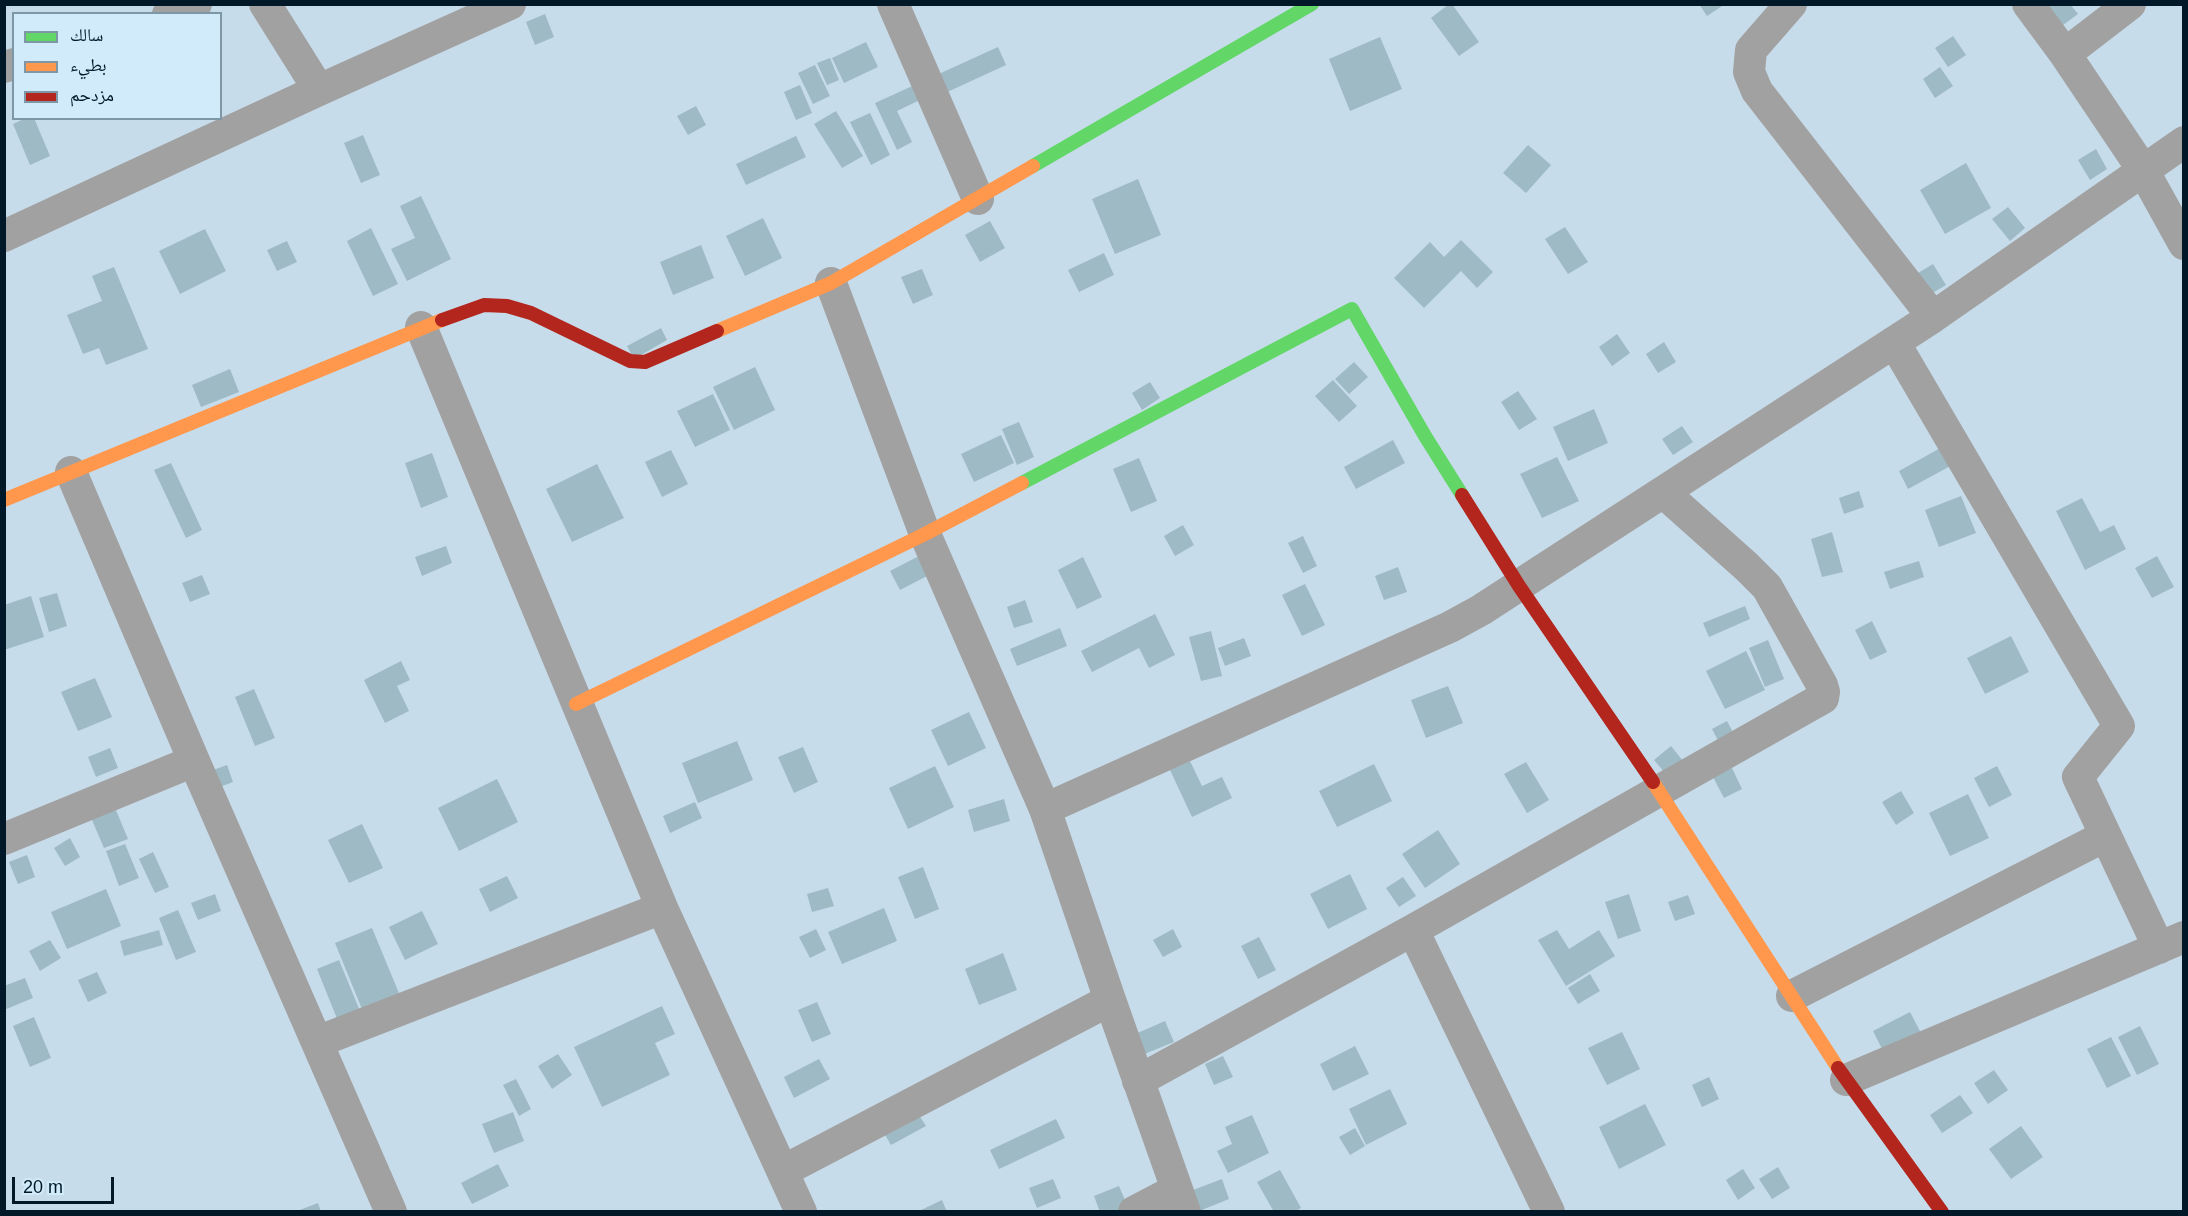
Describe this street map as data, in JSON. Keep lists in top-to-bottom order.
{
  "legend": ["سالك", "بطيء", "مزدحم"],
  "scale_bar": "20 m"
}
